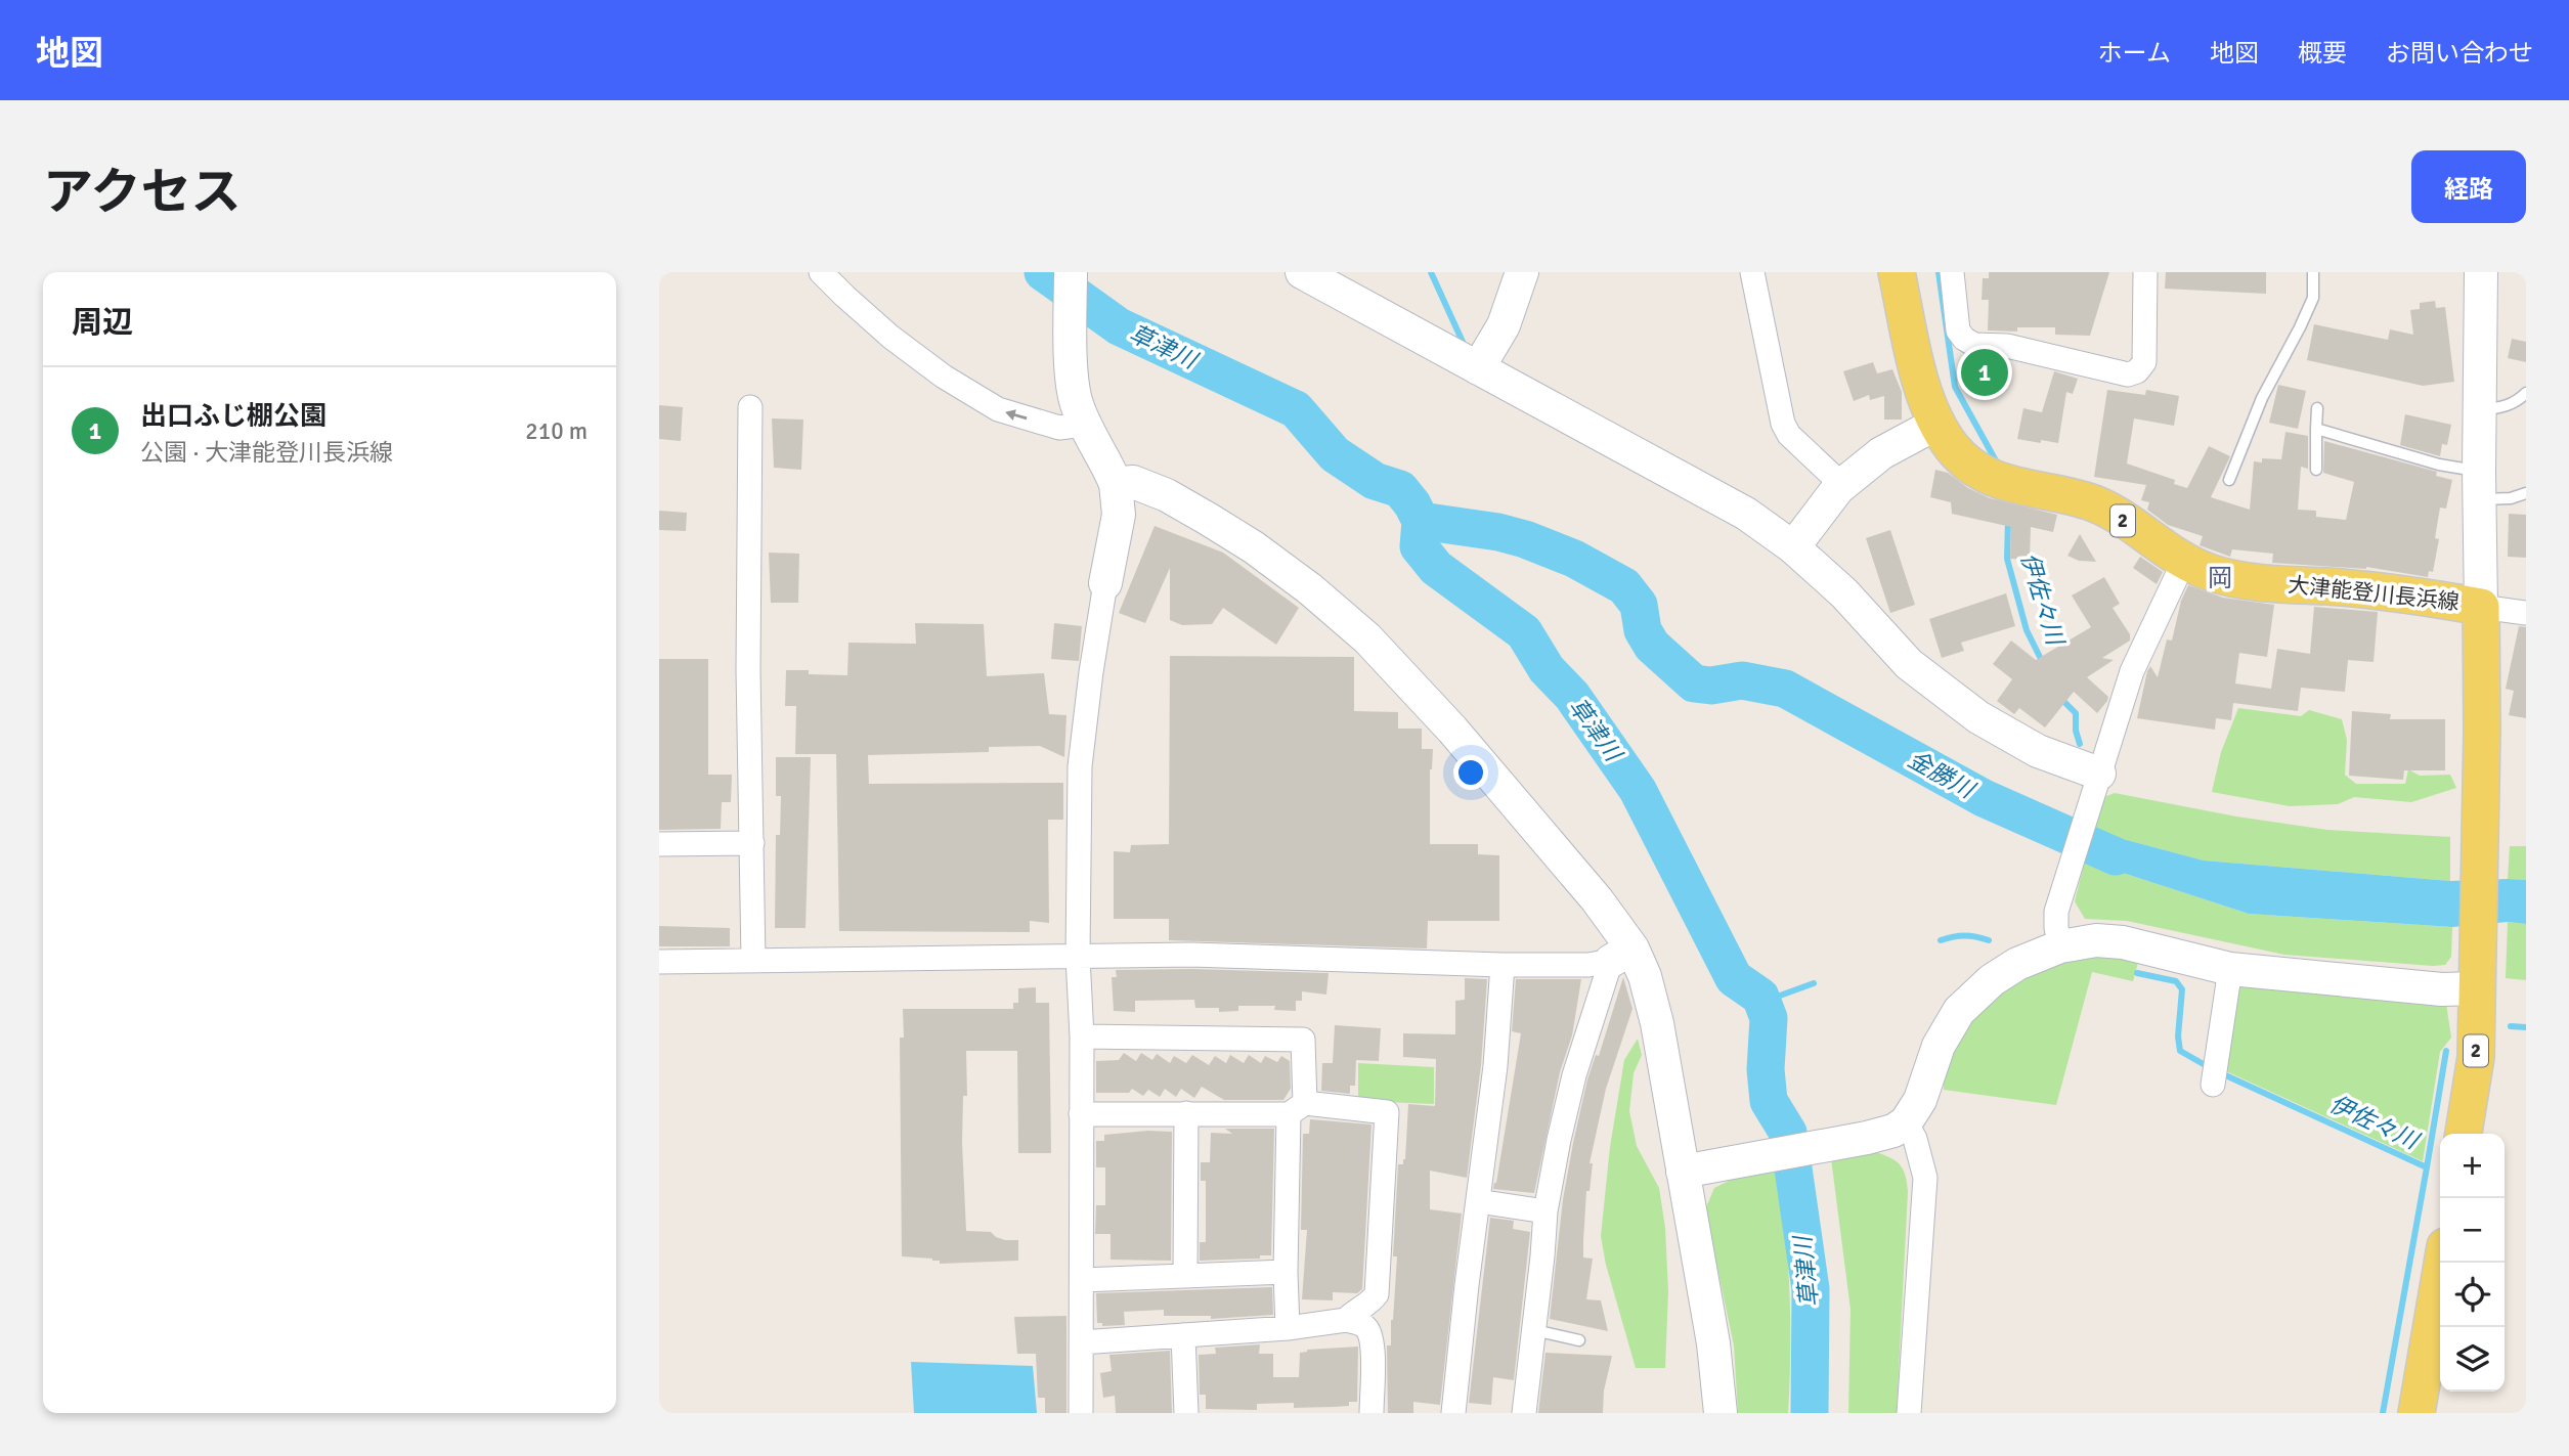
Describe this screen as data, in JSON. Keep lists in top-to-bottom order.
{
  "streets": {
    "main road": ["2", "大津能登川長浜線"]
  },
  "districts": ["岡"],
  "water": ["草津川", "伊佐々川", "金勝川"],
  "page": {
    "header": "地図",
    "nav": [
      "ホーム",
      "地図",
      "概要",
      "お問い合わせ"
    ],
    "title": "アクセス",
    "buttons": "経路",
    "heading": "周辺",
    "pins": "1",
    "list": [
      {
        "mark": "1",
        "name": "出口ふじ棚公園",
        "note": "公園 · 大津能登川長浜線",
        "value": "210 m"
      }
    ],
    "map_buttons": ["+", "−"]
  }
}
